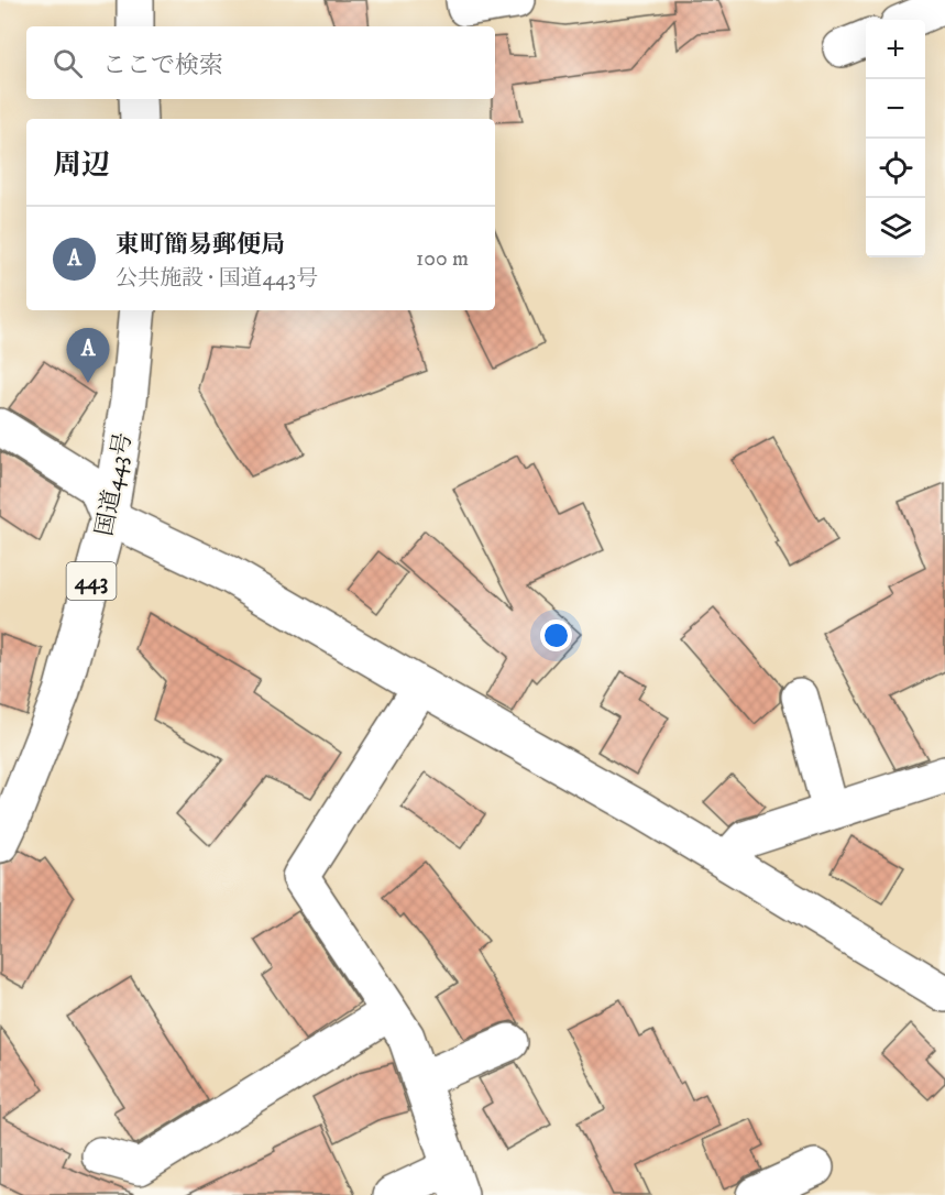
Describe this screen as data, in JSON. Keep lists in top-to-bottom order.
{
  "streets": {
    "main road": ["国道443号", "443"]
  },
  "page": {
    "map_buttons": ["+", "−"],
    "search": "ここで検索",
    "heading": "周辺",
    "list": [
      {
        "mark": "A",
        "name": "東町簡易郵便局",
        "note": "公共施設 · 国道443号",
        "value": "100 m"
      }
    ],
    "pins": "A"
  }
}
